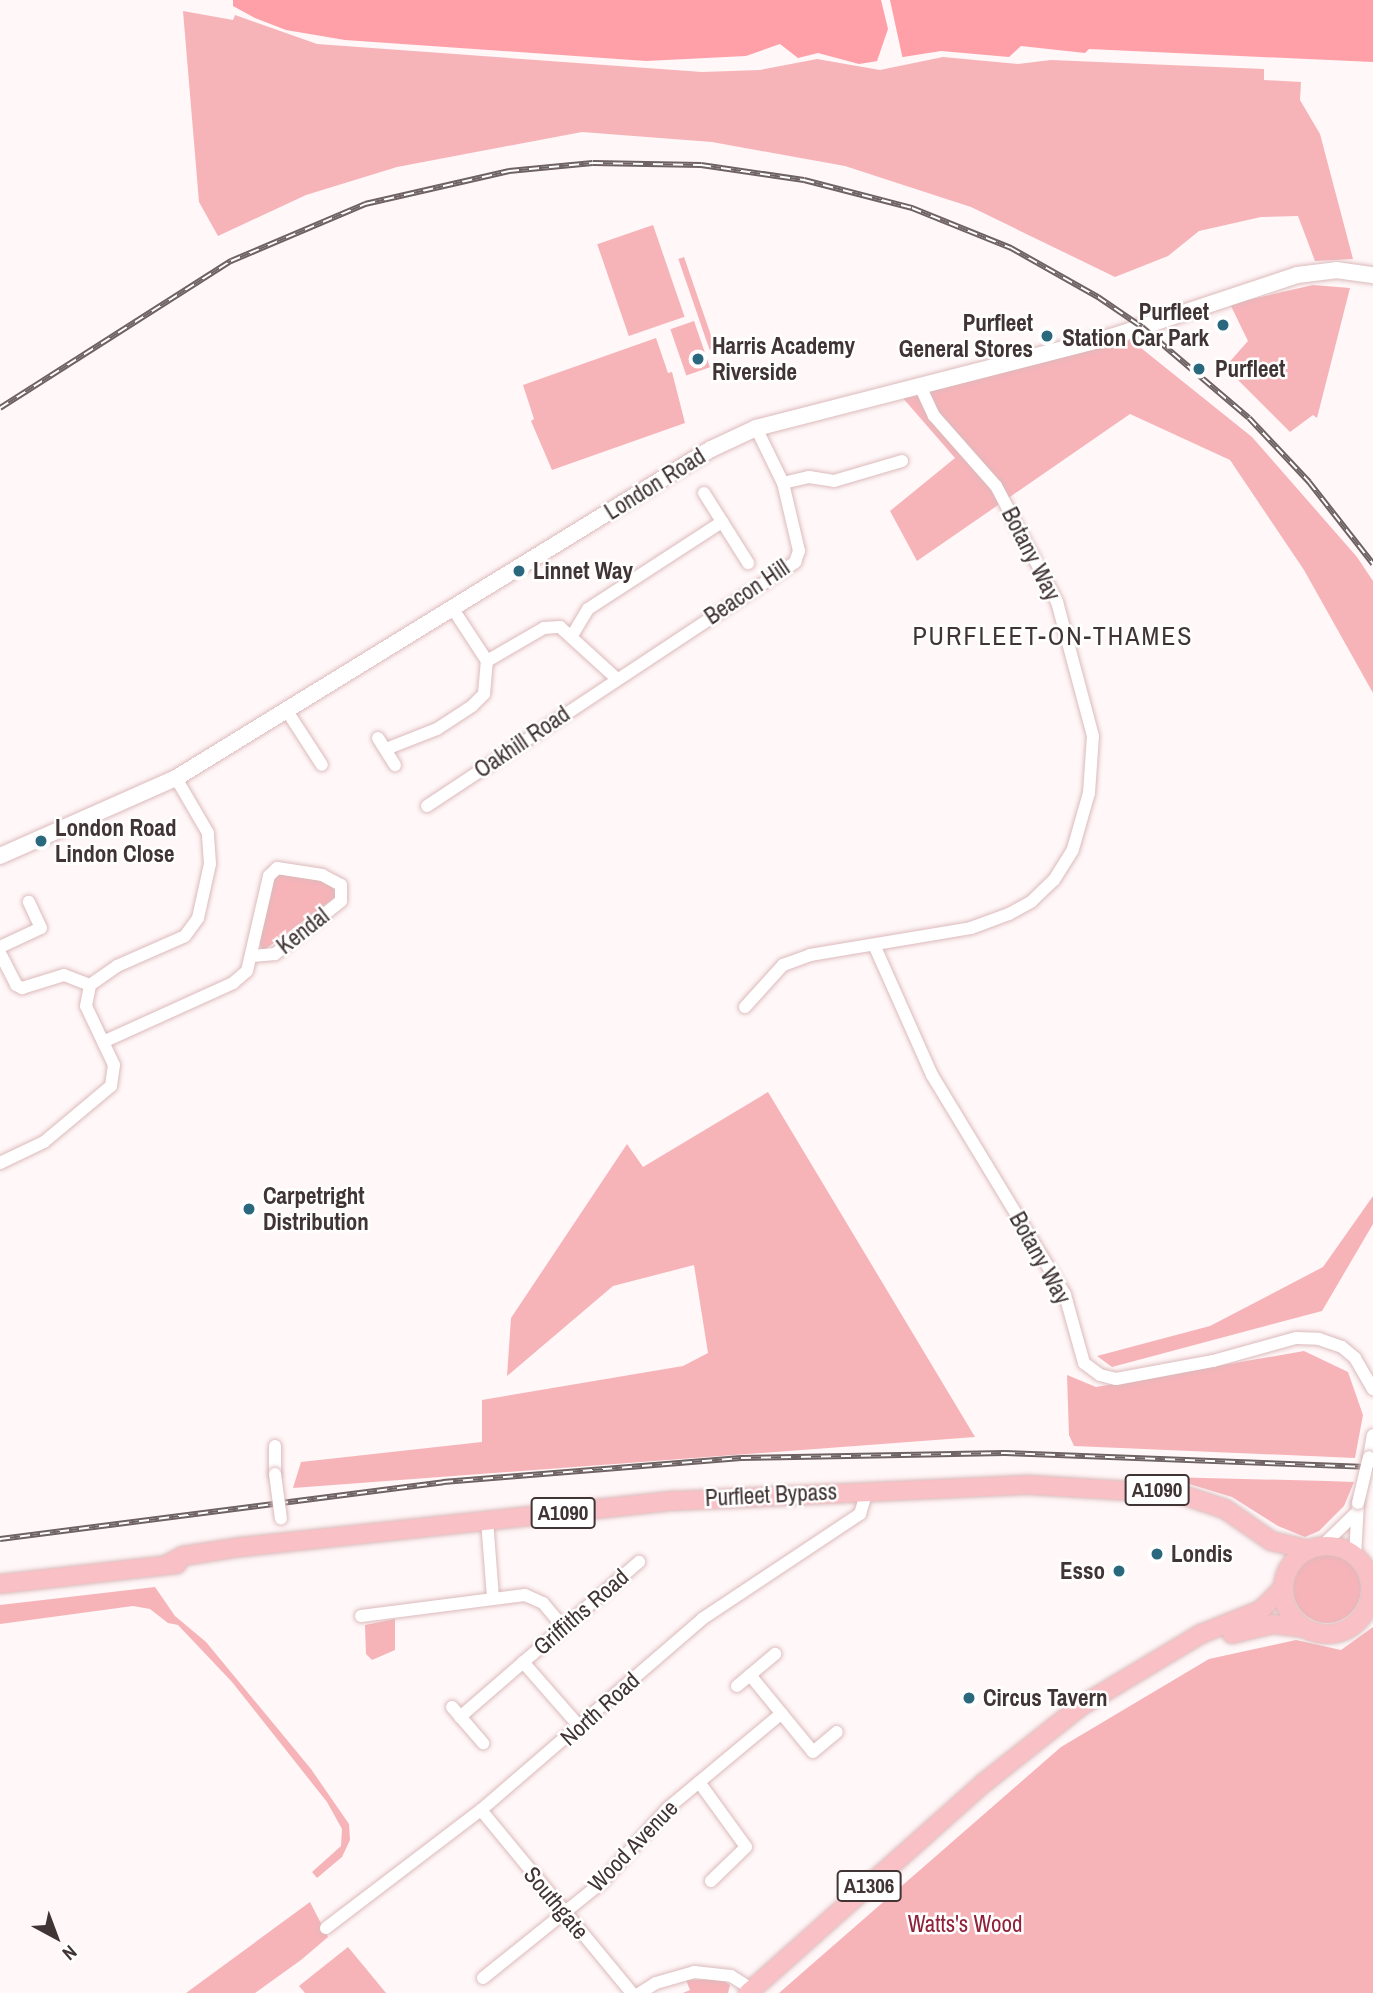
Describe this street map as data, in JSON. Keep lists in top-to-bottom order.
{
  "streets": {
    "main road": ["A1090", "Purfleet Bypass", "A1306"],
    "street": [
      "London Road",
      "Botany Way",
      "Beacon Hill",
      "Oakhill Road",
      "Kendal",
      "Griffiths Road",
      "North Road",
      "Wood Avenue",
      "Southgate"
    ]
  },
  "crossings": [
    ["London Road", "Botany Way"],
    ["London Road", "Beacon Hill"],
    ["Beacon Hill", "Oakhill Road"],
    ["Purfleet Bypass", "North Road"],
    ["Purfleet Bypass", "A1306"],
    ["Griffiths Road", "North Road"],
    ["North Road", "Southgate"],
    ["Wood Avenue", "Southgate"]
  ],
  "districts": ["PURFLEET-ON-THAMES"],
  "parks": ["Watts's Wood"],
  "places": [
    "Purfleet Station Car Park",
    "Purfleet General Stores",
    "Harris Academy Riverside",
    "Purfleet",
    "Linnet Way",
    "London Road Lindon Close",
    "Carpetright Distribution",
    "Londis",
    "Esso",
    "Circus Tavern"
  ],
  "north": "bottom right"
}
